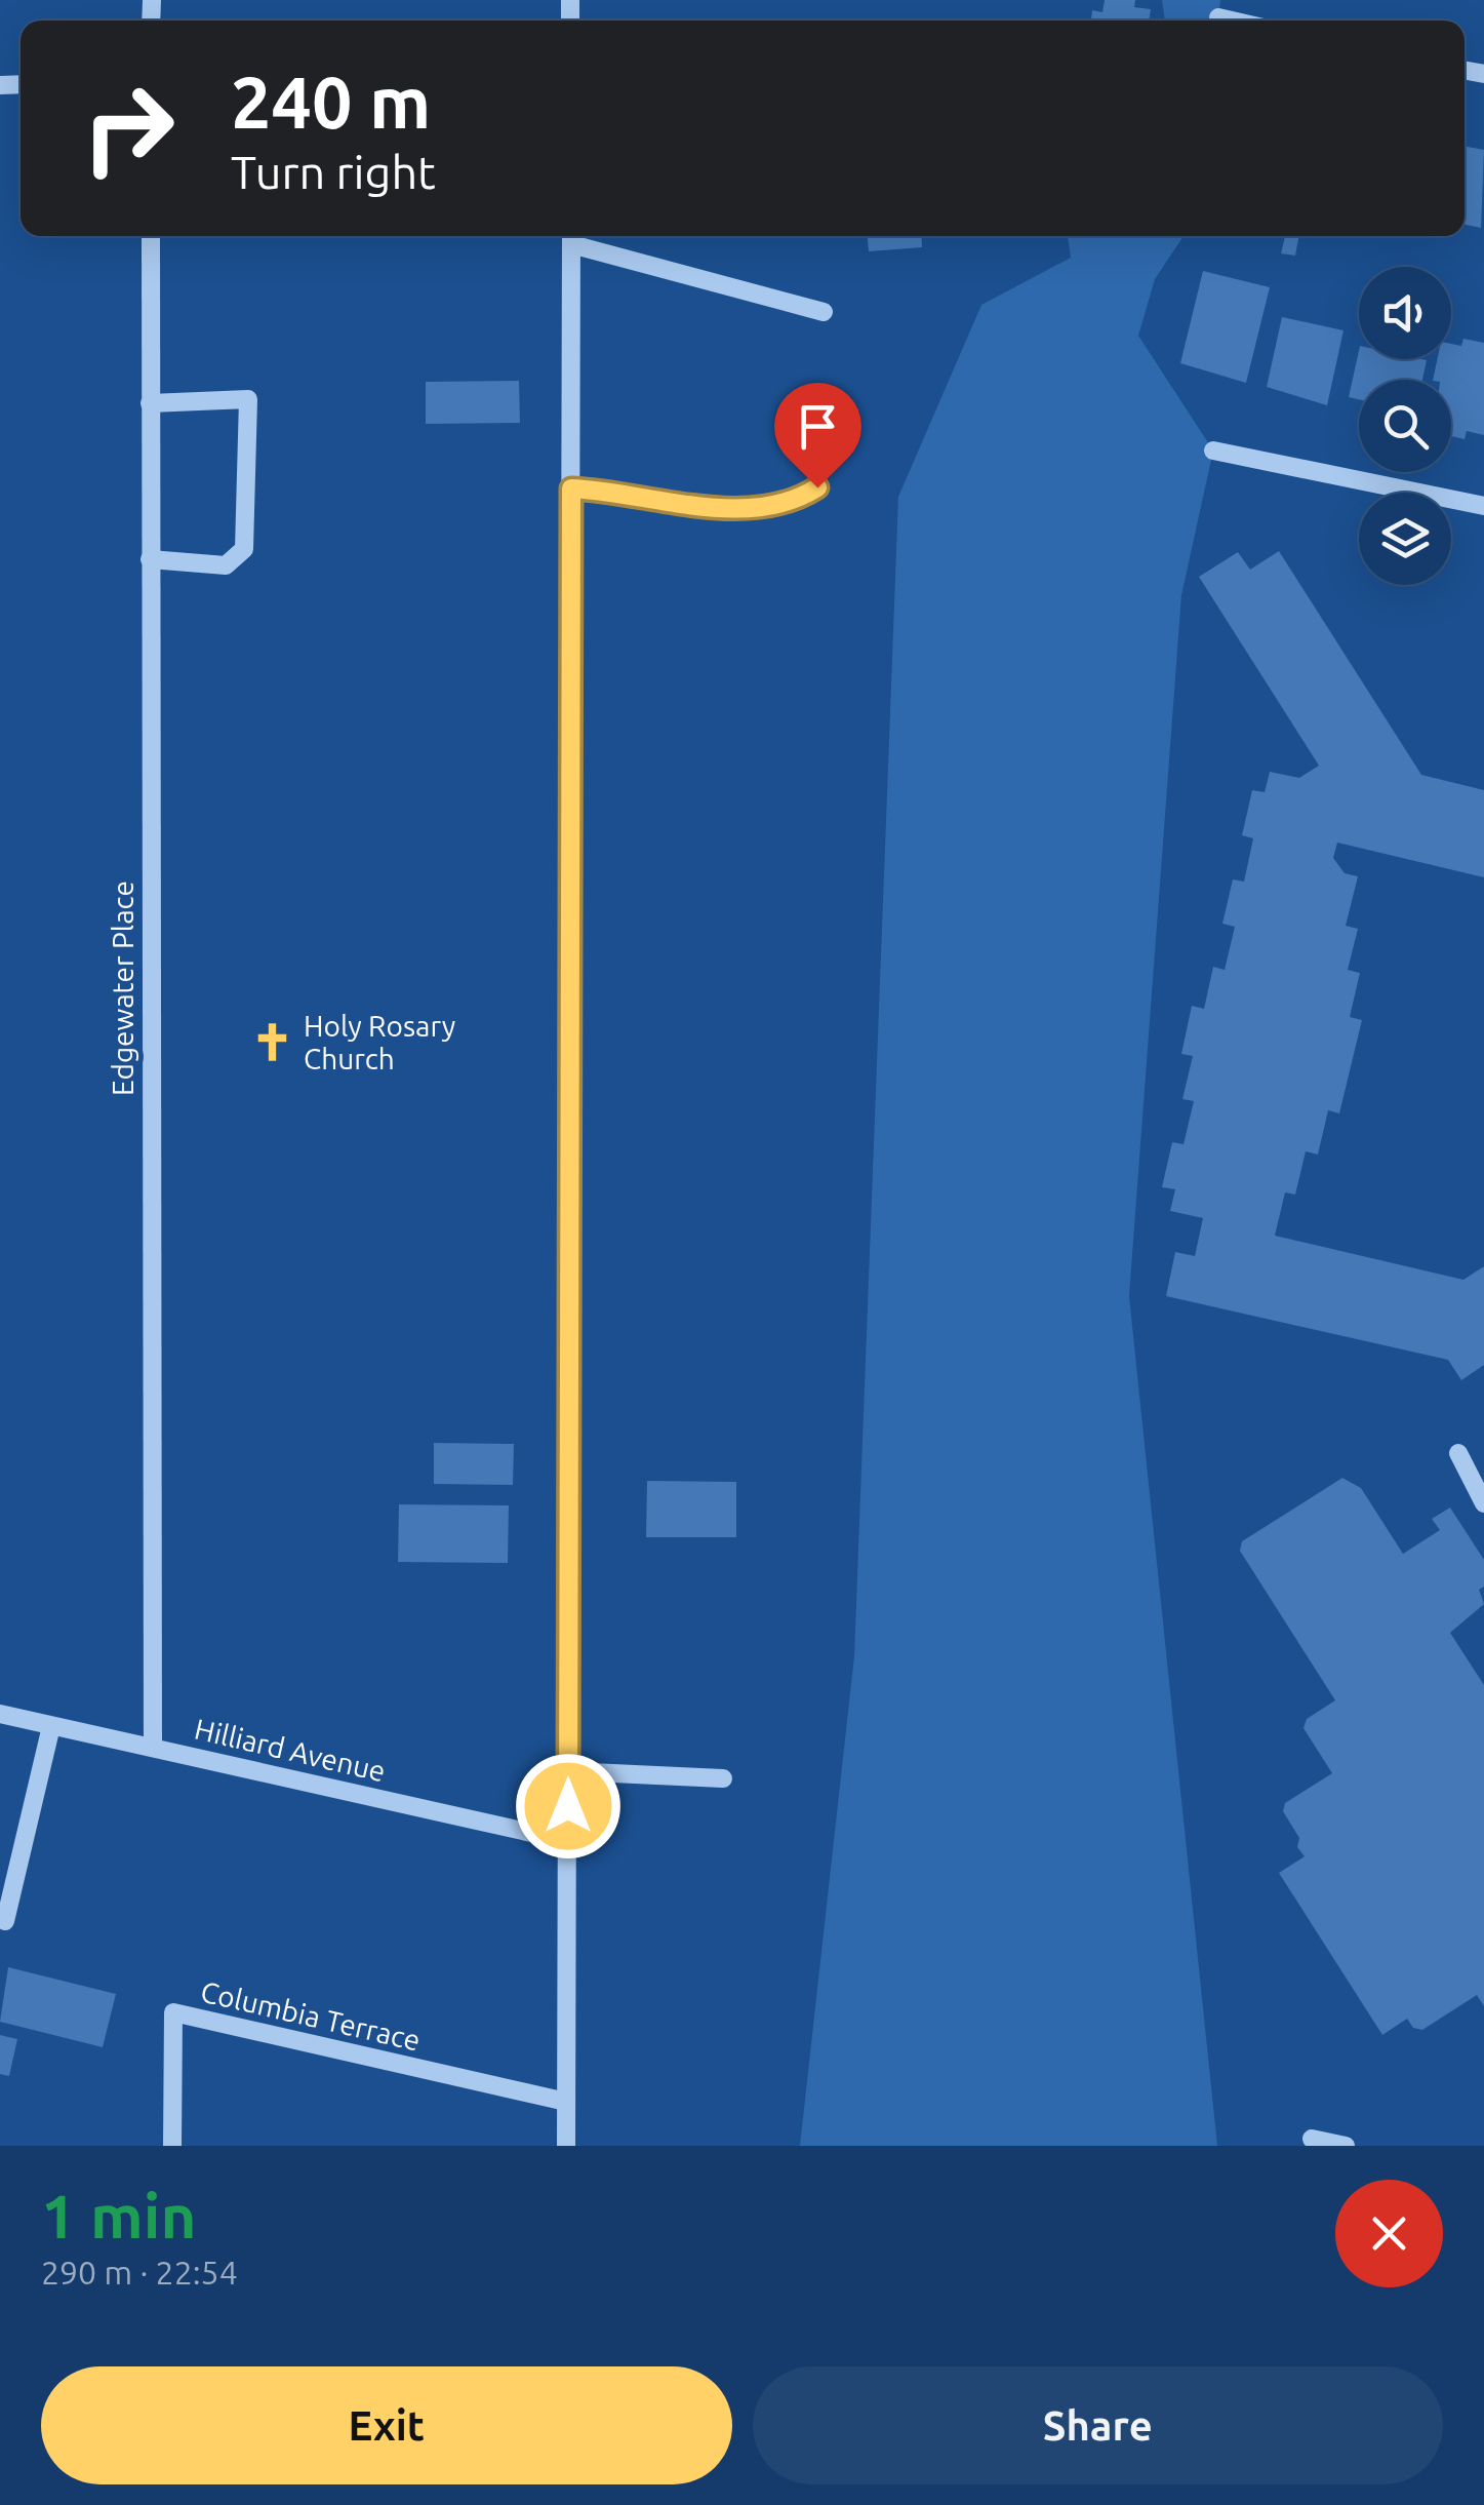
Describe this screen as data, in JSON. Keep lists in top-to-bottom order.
{
  "streets": {
    "street": ["Edgewater Place", "Hilliard Avenue", "Columbia Terrace"]
  },
  "crossings": [
    ["Edgewater Place", "Hilliard Avenue"]
  ],
  "places": {
    "church": ["Holy Rosary Church"]
  },
  "page": {
    "turn": ["240 m", "Turn right"],
    "heading": ["1 min", "290 m · 22:54"],
    "buttons": ["Exit", "Share"]
  }
}
